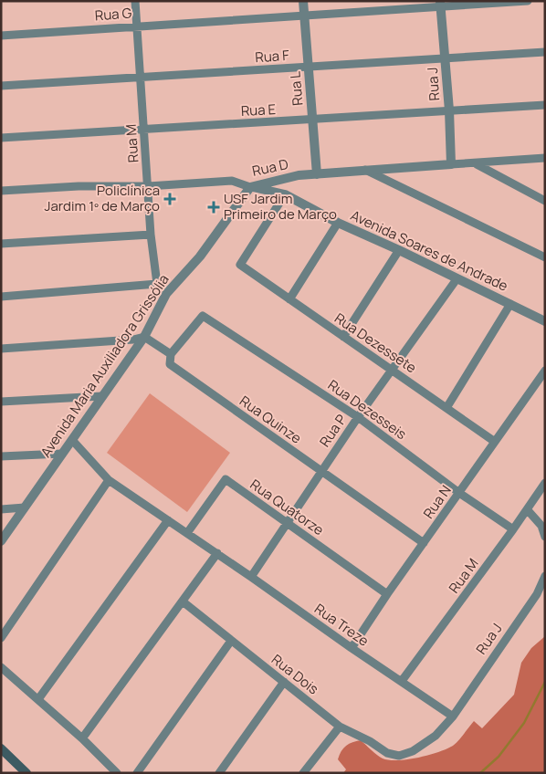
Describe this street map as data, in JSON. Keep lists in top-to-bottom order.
{
  "streets": {
    "street": [
      "Rua G",
      "Rua F",
      "Rua J",
      "Rua L",
      "Rua E",
      "Rua M",
      "Rua D",
      "Avenida Soares de Andrade",
      "Rua Dezessete",
      "Avenida Maria Auxiliadora Grissólia",
      "Rua Dezesseis",
      "Rua Quinze",
      "Rua P",
      "Rua N",
      "Rua Quatorze",
      "Rua Treze",
      "Rua Dois"
    ]
  },
  "crossings": [
    ["Rua G", "Rua J"],
    ["Rua G", "Rua L"],
    ["Rua G", "Rua M"],
    ["Rua F", "Rua J"],
    ["Rua F", "Rua L"],
    ["Rua F", "Rua M"],
    ["Rua J", "Rua E"],
    ["Rua J", "Rua D"],
    ["Rua J", "Rua Treze"],
    ["Rua J", "Rua Dois"],
    ["Rua L", "Rua E"],
    ["Rua L", "Rua D"],
    ["Rua E", "Rua M"],
    ["Rua M", "Rua D"],
    ["Rua M", "Rua Dezesseis"],
    ["Rua M", "Rua Treze"],
    ["Rua D", "Avenida Soares de Andrade"],
    ["Rua D", "Avenida Maria Auxiliadora Grissólia"],
    ["Avenida Soares de Andrade", "Rua Dezessete"],
    ["Avenida Soares de Andrade", "Avenida Maria Auxiliadora Grissólia"],
    ["Avenida Soares de Andrade", "Rua P"],
    ["Rua Dezessete", "Rua P"],
    ["Rua Dezessete", "Rua N"],
    ["Avenida Maria Auxiliadora Grissólia", "Rua Treze"],
    ["Rua Dezesseis", "Rua Quinze"],
    ["Rua Dezesseis", "Rua P"],
    ["Rua Dezesseis", "Rua N"],
    ["Rua Quinze", "Rua P"],
    ["Rua Quinze", "Rua N"],
    ["Rua P", "Rua Quatorze"],
    ["Rua P", "Rua Treze"],
    ["Rua N", "Rua Quatorze"],
    ["Rua N", "Rua Treze"],
    ["Rua Quatorze", "Rua Treze"]
  ],
  "places": {
    "health": ["Policlínica Jardim 1º de Março", "USF Jardim Primeiro de Março"]
  }
}
